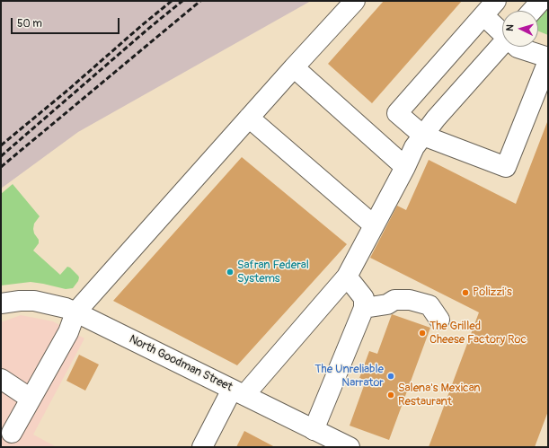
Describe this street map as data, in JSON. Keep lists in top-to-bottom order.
{
  "streets": {
    "street": ["North Goodman Street"]
  },
  "places": [
    "Safran Federal Systems",
    "Polizzi's",
    "The Grilled Cheese Factory Roc",
    "The Unreliable Narrator",
    "Salena's Mexican Restaurant"
  ],
  "scale_bar": "50 m",
  "north": "left"
}
